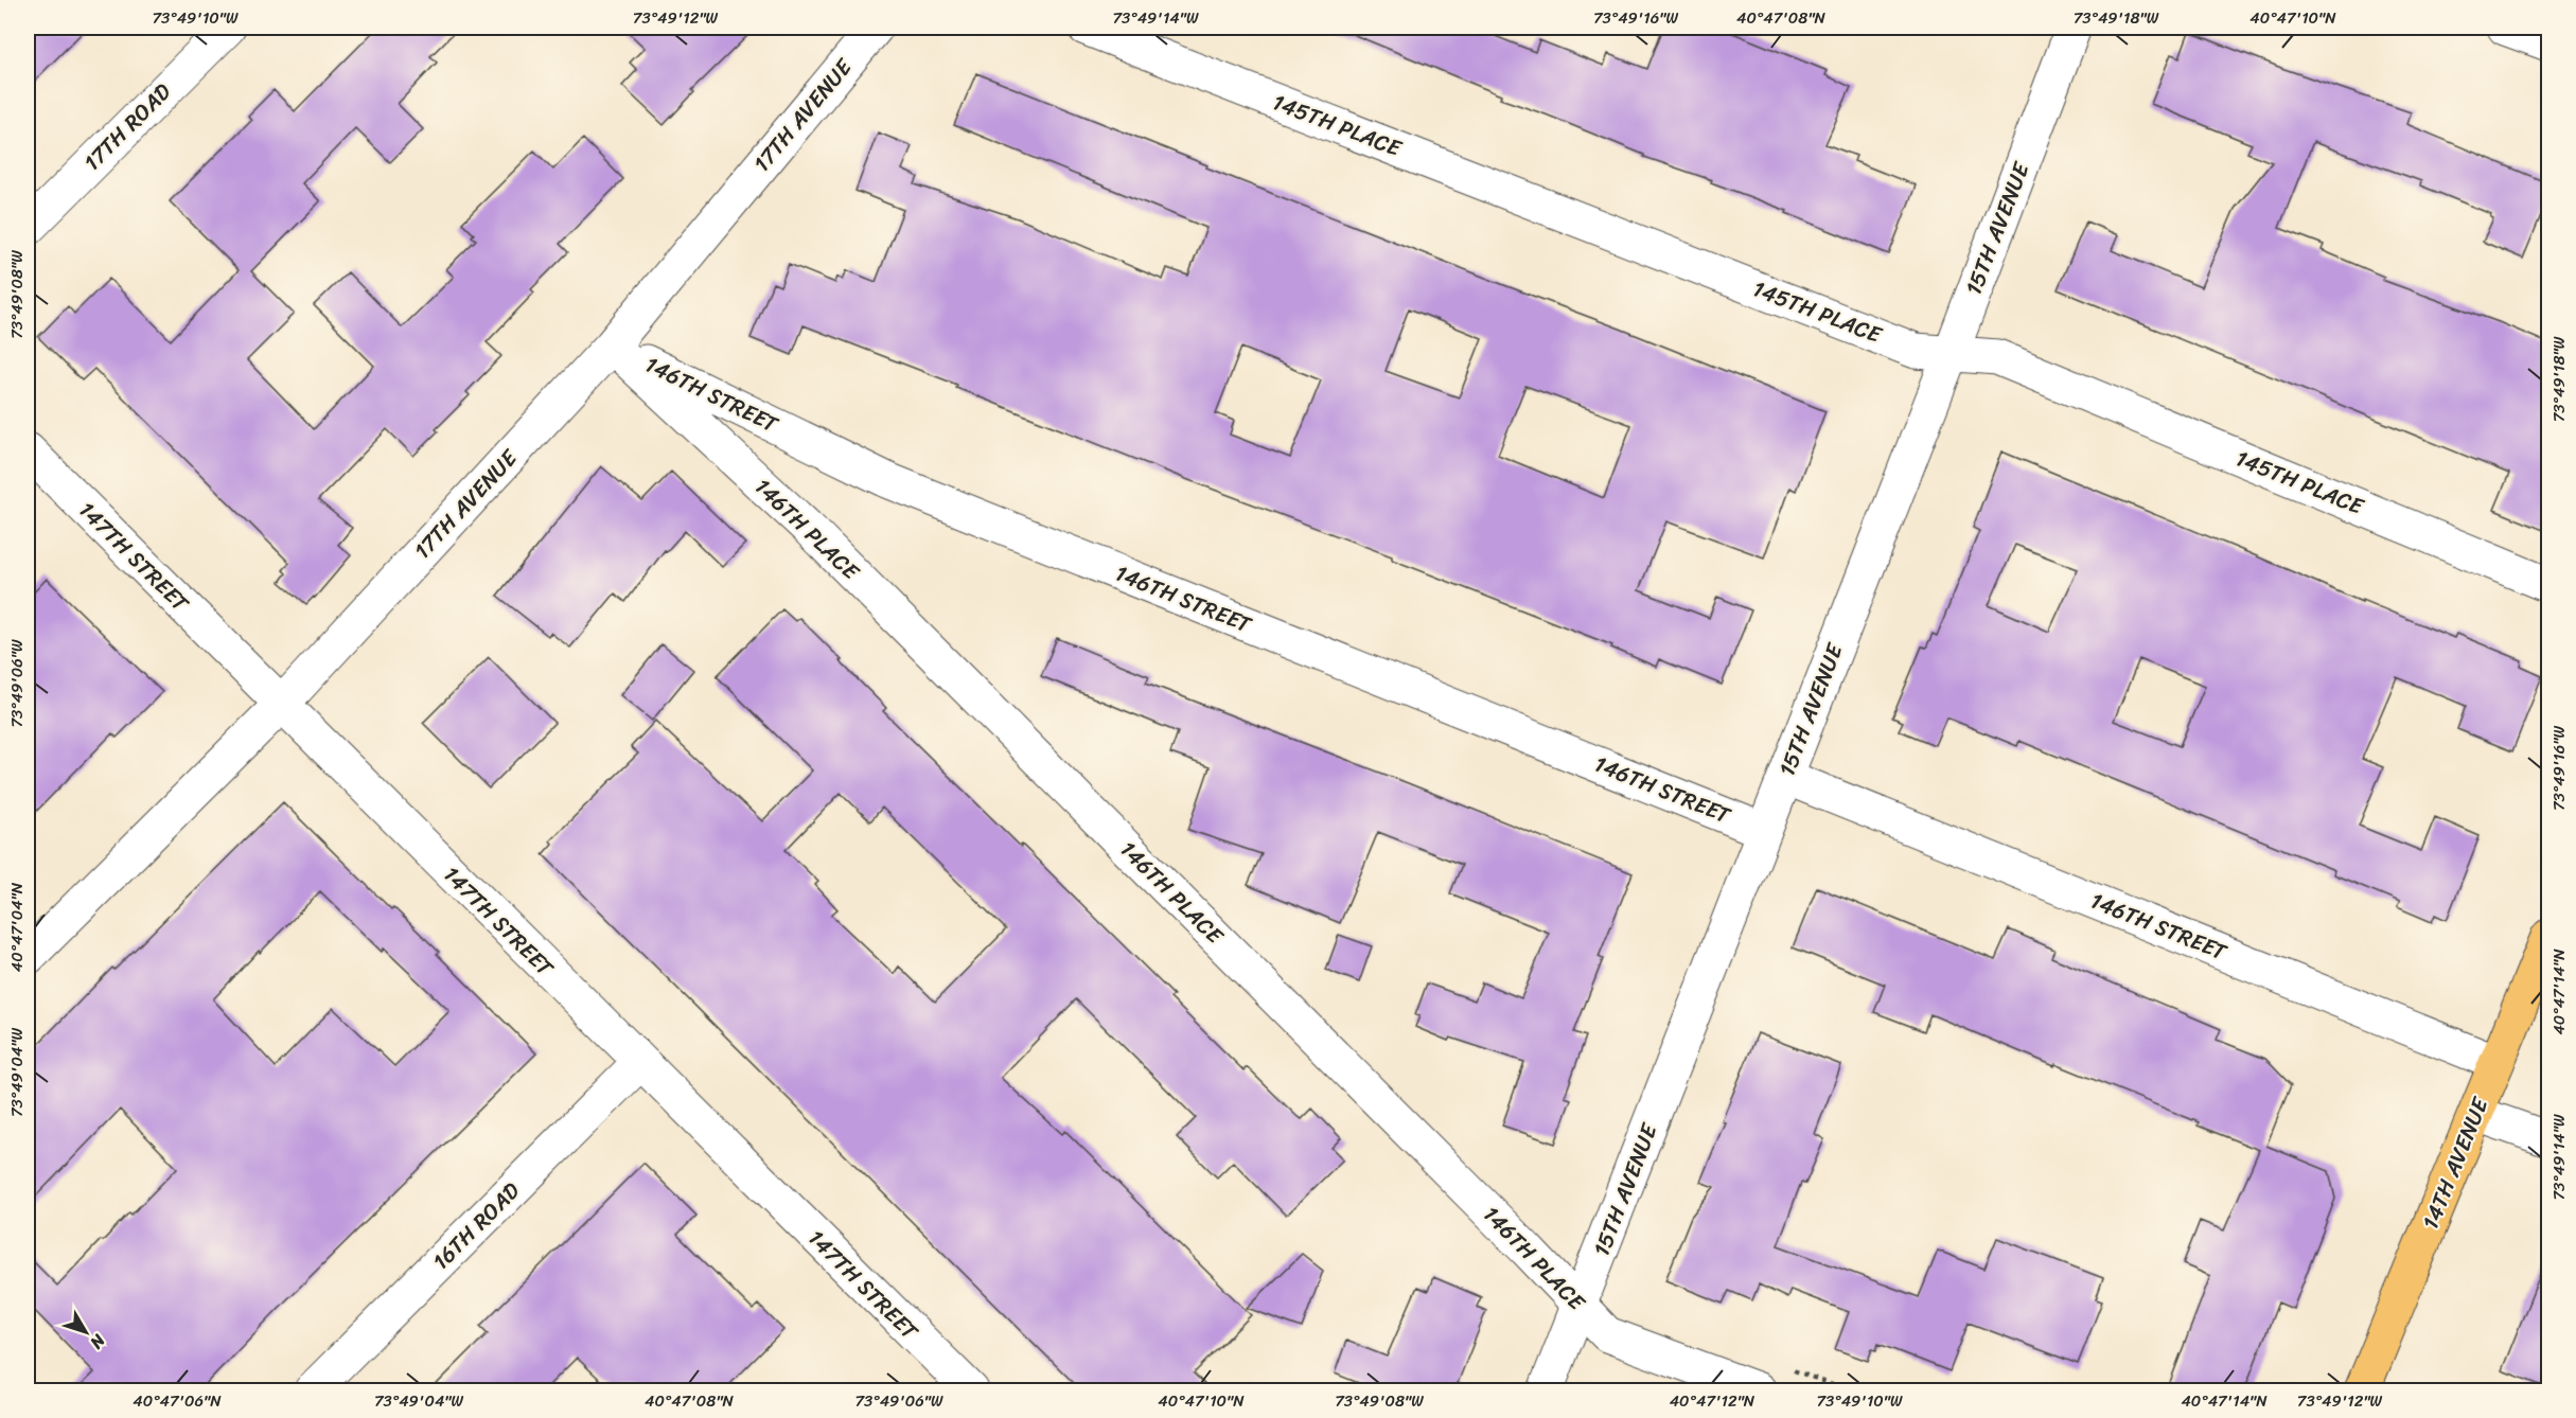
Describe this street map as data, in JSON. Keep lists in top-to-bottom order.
{
  "streets": {
    "main road": ["14TH AVENUE"],
    "street": [
      "17TH AVENUE",
      "145TH PLACE",
      "17TH ROAD",
      "15TH AVENUE",
      "146TH STREET",
      "146TH PLACE",
      "147TH STREET",
      "16TH ROAD"
    ]
  },
  "crossings": [
    ["17TH AVENUE", "146TH STREET"],
    ["17TH AVENUE", "146TH PLACE"],
    ["17TH AVENUE", "147TH STREET"],
    ["145TH PLACE", "15TH AVENUE"],
    ["15TH AVENUE", "146TH STREET"],
    ["15TH AVENUE", "146TH PLACE"],
    ["146TH STREET", "146TH PLACE"],
    ["146TH STREET", "14TH AVENUE"],
    ["147TH STREET", "16TH ROAD"]
  ],
  "north": "bottom right",
  "coordinates": [
    "73°49'10\"W",
    "73°49'12\"W",
    "73°49'14\"W",
    "73°49'16\"W",
    "40°47'08\"N",
    "73°49'18\"W",
    "40°47'10\"N",
    "73°49'08\"W",
    "73°49'06\"W",
    "40°47'04\"N",
    "40°47'14\"N",
    "73°49'04\"W",
    "40°47'06\"N",
    "40°47'12\"N"
  ]
}
